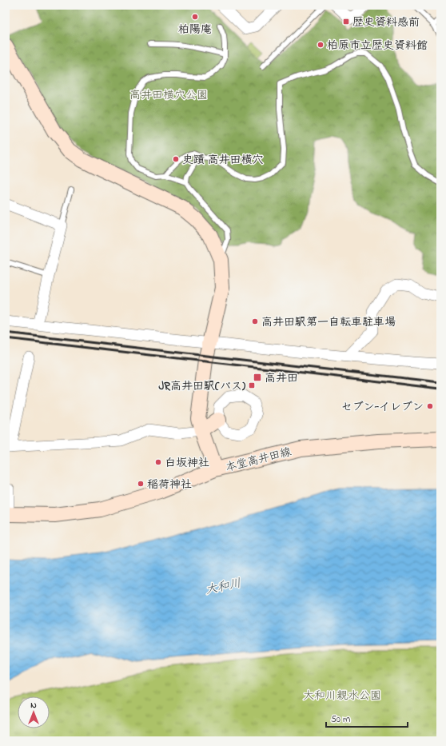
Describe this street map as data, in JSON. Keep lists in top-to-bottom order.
{
  "streets": {
    "street": ["本堂高井田線"]
  },
  "water": ["大和川"],
  "parks": ["高井田横穴公園", "大和川親水公園"],
  "places": {
    "other": [
      "柏陽庵",
      "柏原市立歴史資料館",
      "史蹟 高井田横穴",
      "高井田駅第一自転車駐車場",
      "セブン-イレブン",
      "白坂神社",
      "稲荷神社"
    ],
    "transit": ["歴史資料感前", "高井田", "JR高井田駅(バス)"]
  },
  "scale_bar": "50 m",
  "north": "top"
}
